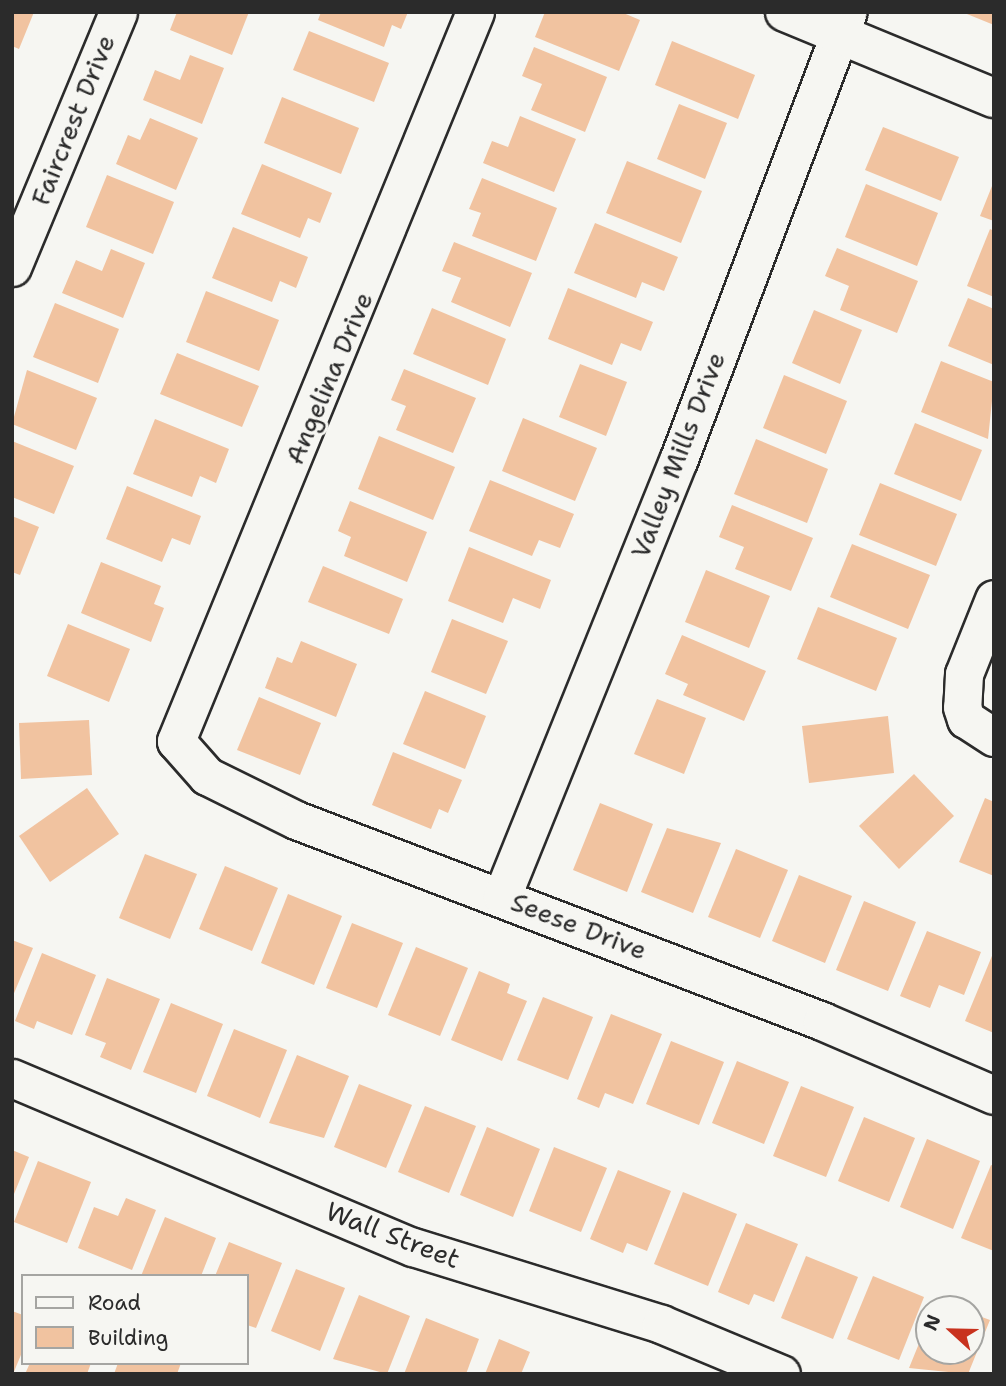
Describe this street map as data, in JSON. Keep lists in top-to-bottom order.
{
  "streets": {
    "street": [
      "Faircrest Drive",
      "Angelina Drive",
      "Valley Mills Drive",
      "Seese Drive",
      "Wall Street"
    ]
  },
  "crossings": [
    ["Angelina Drive", "Seese Drive"],
    ["Valley Mills Drive", "Seese Drive"]
  ],
  "legend": ["Road", "Building"],
  "north": "left"
}
